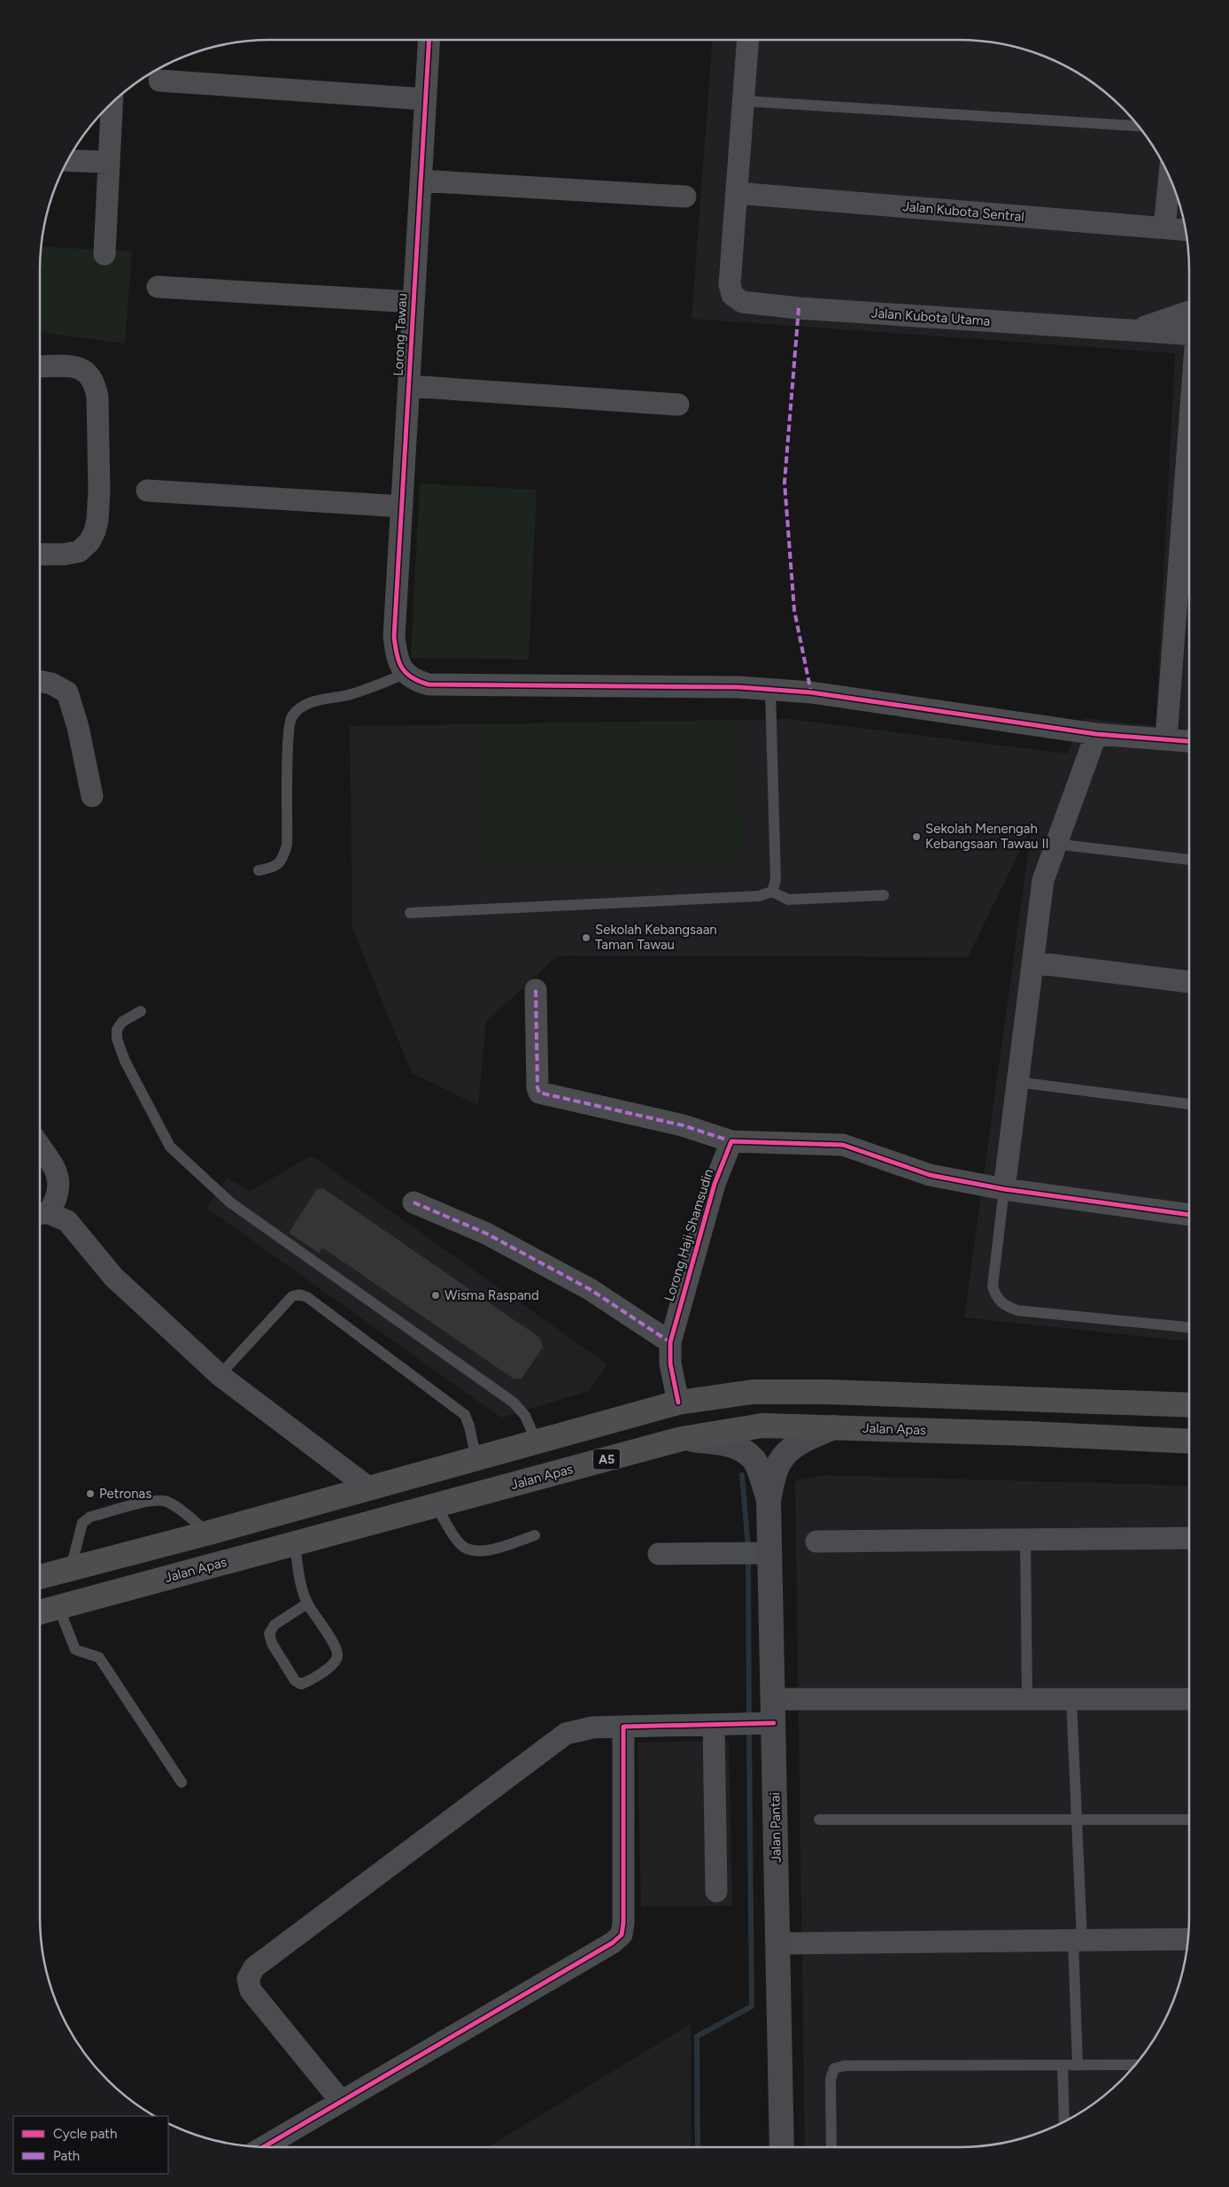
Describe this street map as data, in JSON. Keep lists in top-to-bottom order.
{
  "streets": {
    "highway": ["Jalan Apas", "A5"],
    "street": [
      "Jalan Kubota Sentral",
      "Jalan Kubota Utama",
      "Lorong Tawau",
      "Lorong Haji Shamsudin",
      "Jalan Pantai"
    ]
  },
  "crossings": [
    ["Jalan Kubota Sentral", "Jalan Kubota Utama"]
  ],
  "places": [
    "Sekolah Menengah Kebangsaan Tawau II",
    "Sekolah Kebangsaan Taman Tawau",
    "Wisma Raspand",
    "Petronas"
  ],
  "legend": ["Cycle path", "Path"]
}
